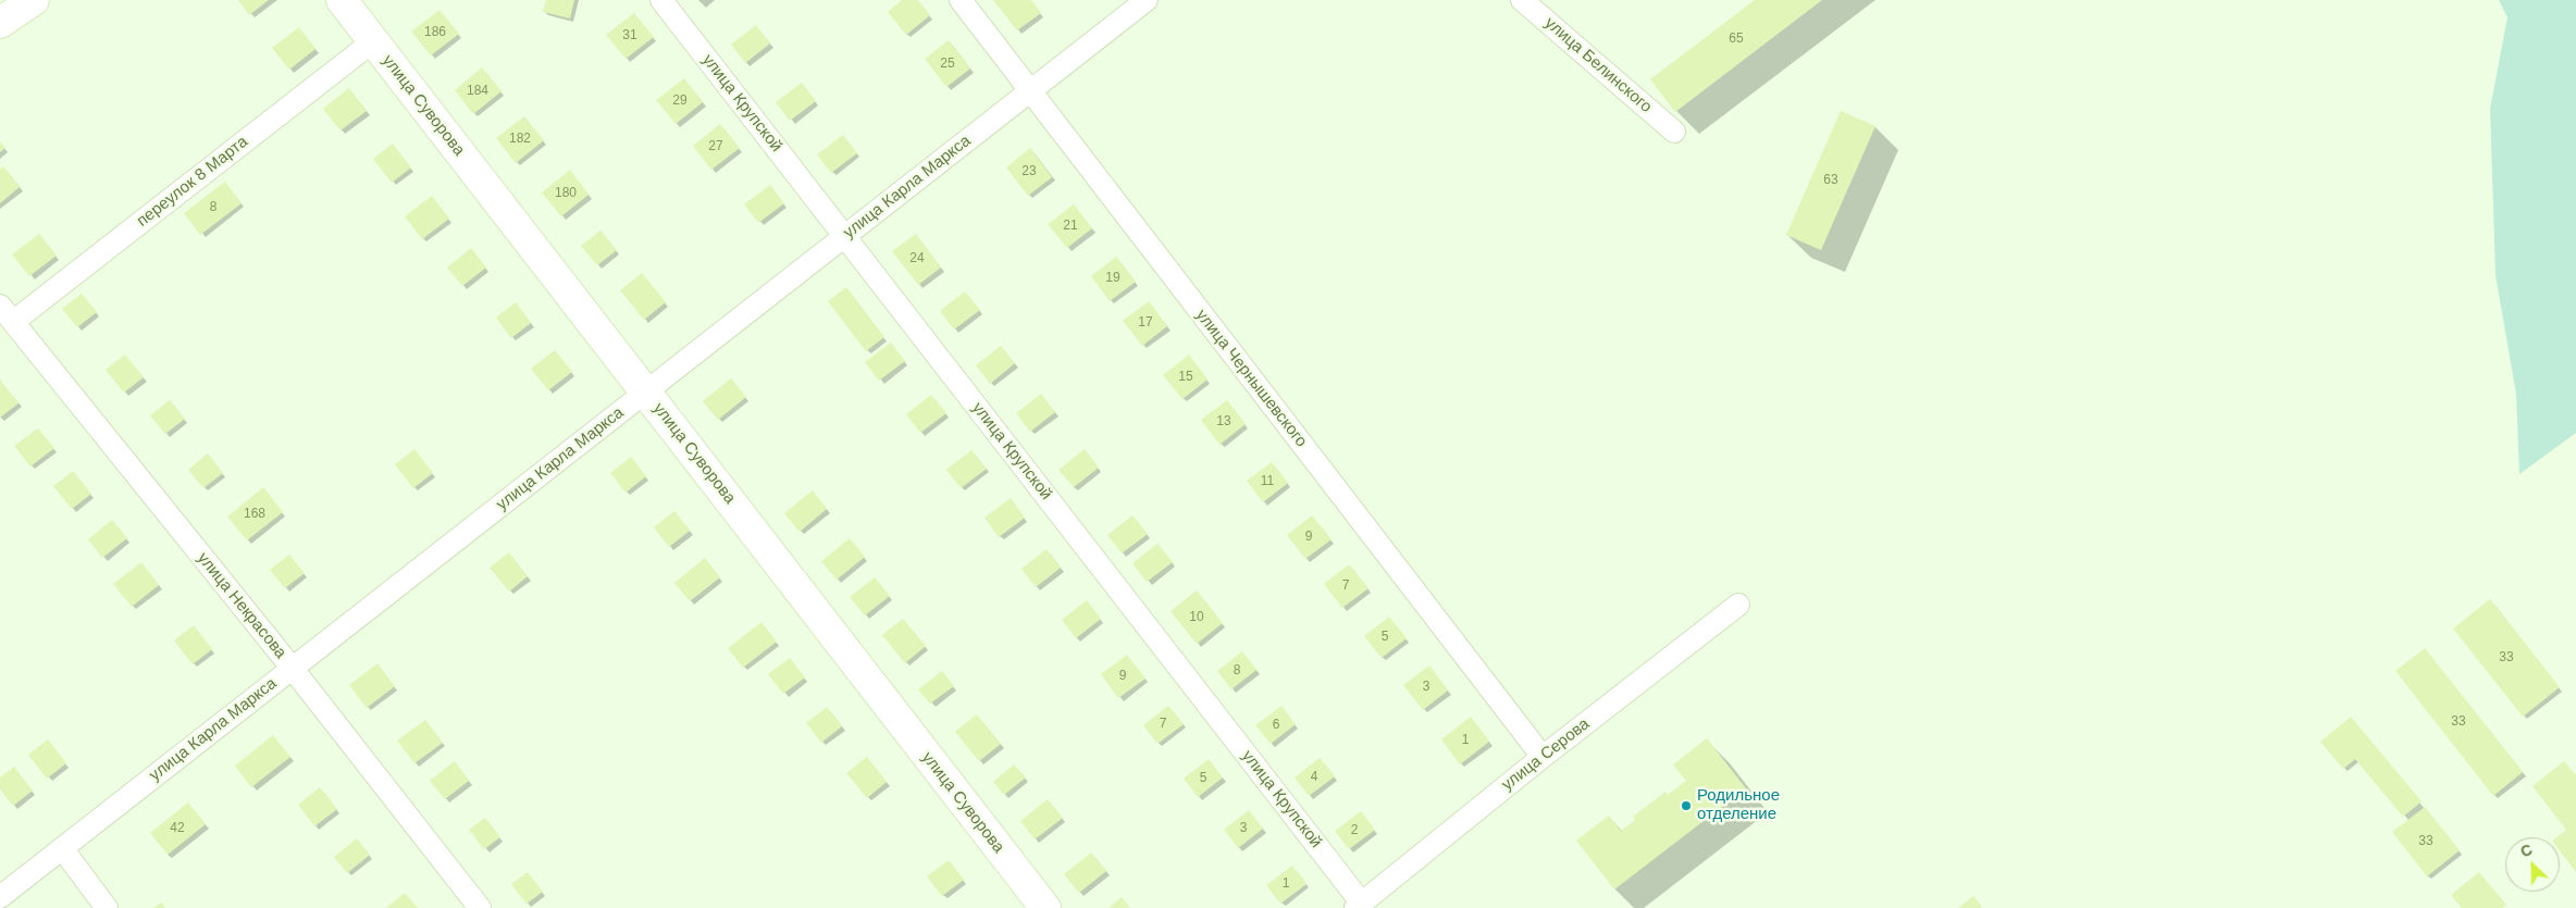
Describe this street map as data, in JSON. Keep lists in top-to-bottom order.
{
  "streets": {
    "street": [
      "улица Белинского",
      "улица Крупской",
      "улица Суворова",
      "переулок 8 Марта",
      "улица Карла Маркса",
      "улица Чернышевского",
      "улица Некрасова",
      "улица Серова"
    ]
  },
  "crossings": [
    ["улица Крупской", "улица Карла Маркса"],
    ["улица Крупской", "улица Серова"],
    ["улица Суворова", "переулок 8 Марта"],
    ["улица Суворова", "улица Карла Маркса"],
    ["переулок 8 Марта", "улица Некрасова"],
    ["улица Карла Маркса", "улица Чернышевского"],
    ["улица Карла Маркса", "улица Некрасова"],
    ["улица Чернышевского", "улица Серова"]
  ],
  "places": ["Родильное отделение"],
  "house_numbers": [
    "186",
    "31",
    "65",
    "25",
    "184",
    "29",
    "182",
    "27",
    "23",
    "63",
    "180",
    "8",
    "21",
    "24",
    "19",
    "17",
    "15",
    "13",
    "11",
    "168",
    "9",
    "7",
    "10",
    "5",
    "33",
    "8",
    "9",
    "3",
    "33",
    "7",
    "6",
    "1",
    "4",
    "5",
    "42",
    "3",
    "2",
    "33",
    "1"
  ],
  "north": "top left"
}
